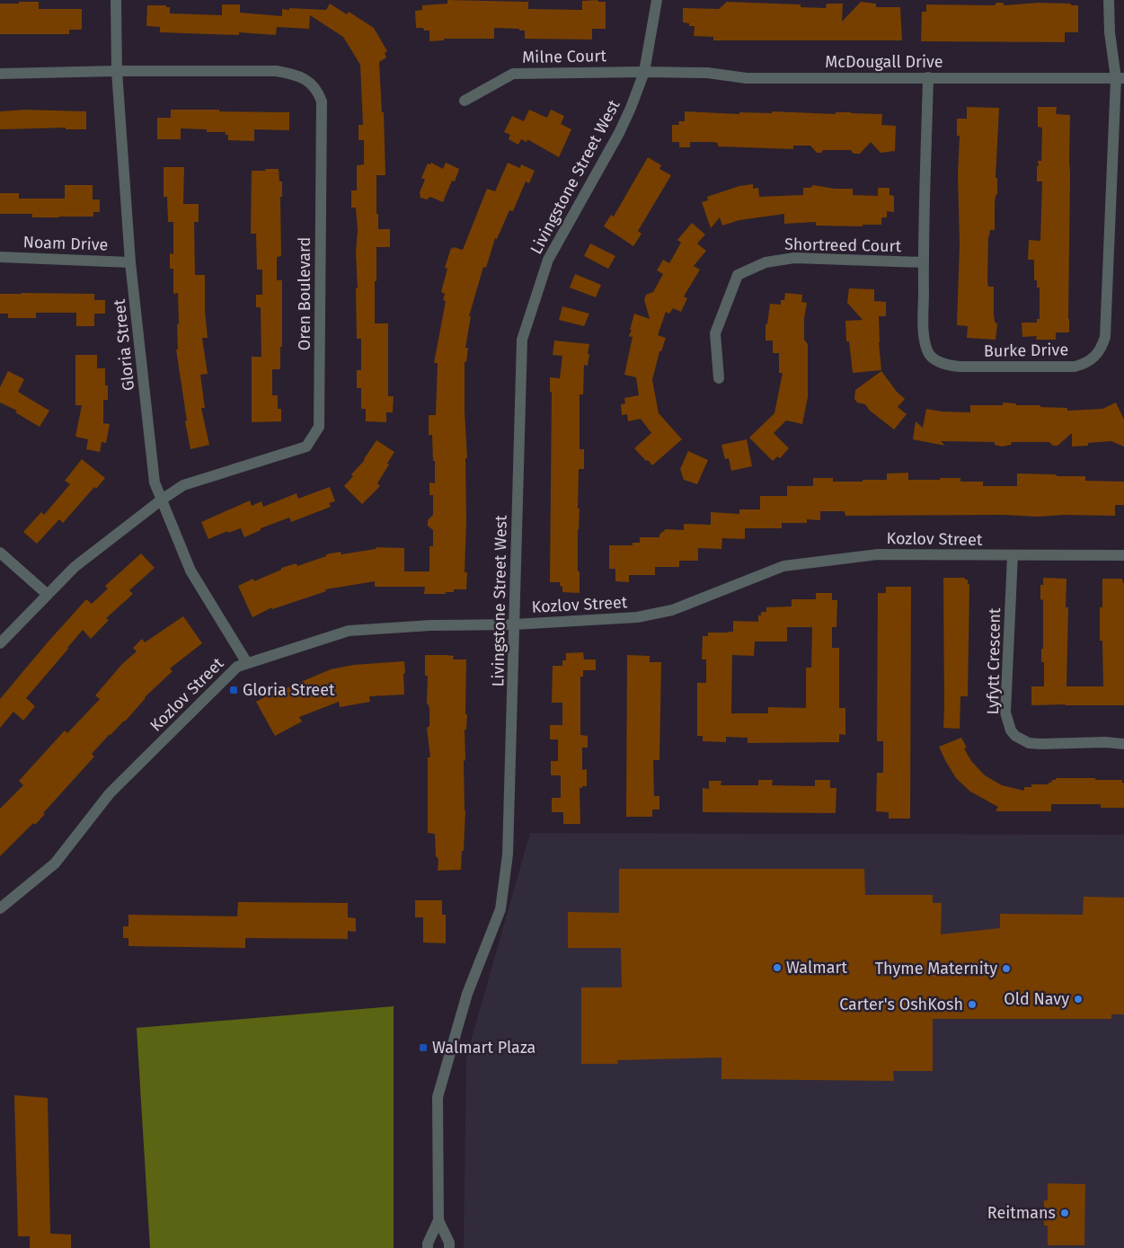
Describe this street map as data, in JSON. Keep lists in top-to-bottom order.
{
  "streets": {
    "street": [
      "Milne Court",
      "McDougall Drive",
      "Livingstone Street West",
      "Noam Drive",
      "Shortreed Court",
      "Oren Boulevard",
      "Gloria Street",
      "Burke Drive",
      "Kozlov Street",
      "Lyfytt Crescent"
    ]
  },
  "crossings": [
    ["Milne Court", "McDougall Drive"],
    ["Milne Court", "Livingstone Street West"],
    ["McDougall Drive", "Livingstone Street West"],
    ["McDougall Drive", "Burke Drive"],
    ["Livingstone Street West", "Kozlov Street"],
    ["Noam Drive", "Gloria Street"],
    ["Shortreed Court", "Burke Drive"],
    ["Oren Boulevard", "Gloria Street"],
    ["Gloria Street", "Kozlov Street"],
    ["Kozlov Street", "Lyfytt Crescent"]
  ],
  "places": {
    "transit": ["Gloria Street", "Walmart Plaza"],
    "other": [
      "Walmart",
      "Thyme Maternity",
      "Old Navy",
      "Carter's OshKosh",
      "Reitmans"
    ]
  }
}
